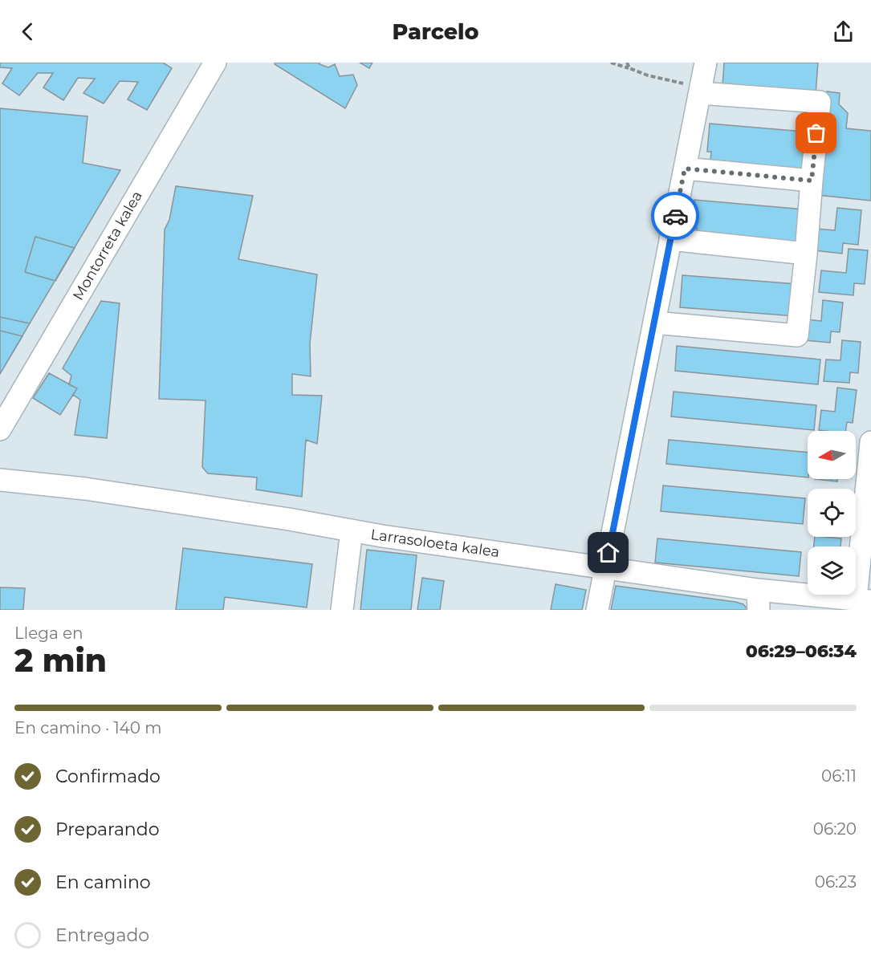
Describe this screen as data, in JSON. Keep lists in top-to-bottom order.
{
  "streets": {
    "street": ["Montorreta kalea", "Larrasoloeta kalea"]
  },
  "north": "left",
  "page": {
    "header": "Parcelo",
    "heading": ["2 min", "Llega en", "06:29–06:34"],
    "bar": "En camino · 140 m",
    "list": [
      ["Confirmado", "06:11"],
      ["Preparando", "06:20"],
      ["En camino", "06:23"],
      "Entregado"
    ]
  }
}
